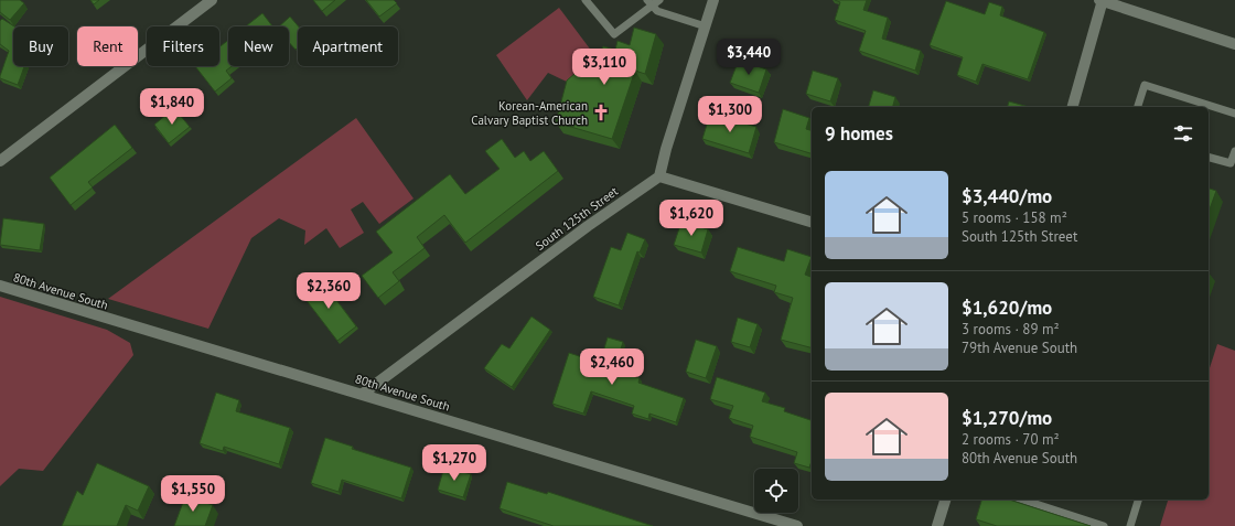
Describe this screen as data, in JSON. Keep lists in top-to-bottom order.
{
  "streets": {
    "street": ["South 125th Street", "80th Avenue South"]
  },
  "crossings": [
    ["South 125th Street", "80th Avenue South"]
  ],
  "places": {
    "church": ["Korean-American Calvary Baptist Church"]
  },
  "page": {
    "chip": [
      "Buy",
      "Rent",
      "Filters",
      "New",
      "Apartment"
    ],
    "price": [
      "$3,440",
      "$3,110",
      "$1,840",
      "$1,300",
      "$1,620",
      "$2,360",
      "$2,460",
      "$1,270",
      "$1,550"
    ],
    "heading": "9 homes",
    "list": [
      {
        "name": "$3,440/mo",
        "note": "5 rooms · 158 m² · South 125th Street"
      },
      {
        "name": "$1,620/mo",
        "note": "3 rooms · 89 m² · 79th Avenue South"
      },
      {
        "name": "$1,270/mo",
        "note": "2 rooms · 70 m² · 80th Avenue South"
      }
    ]
  }
}
